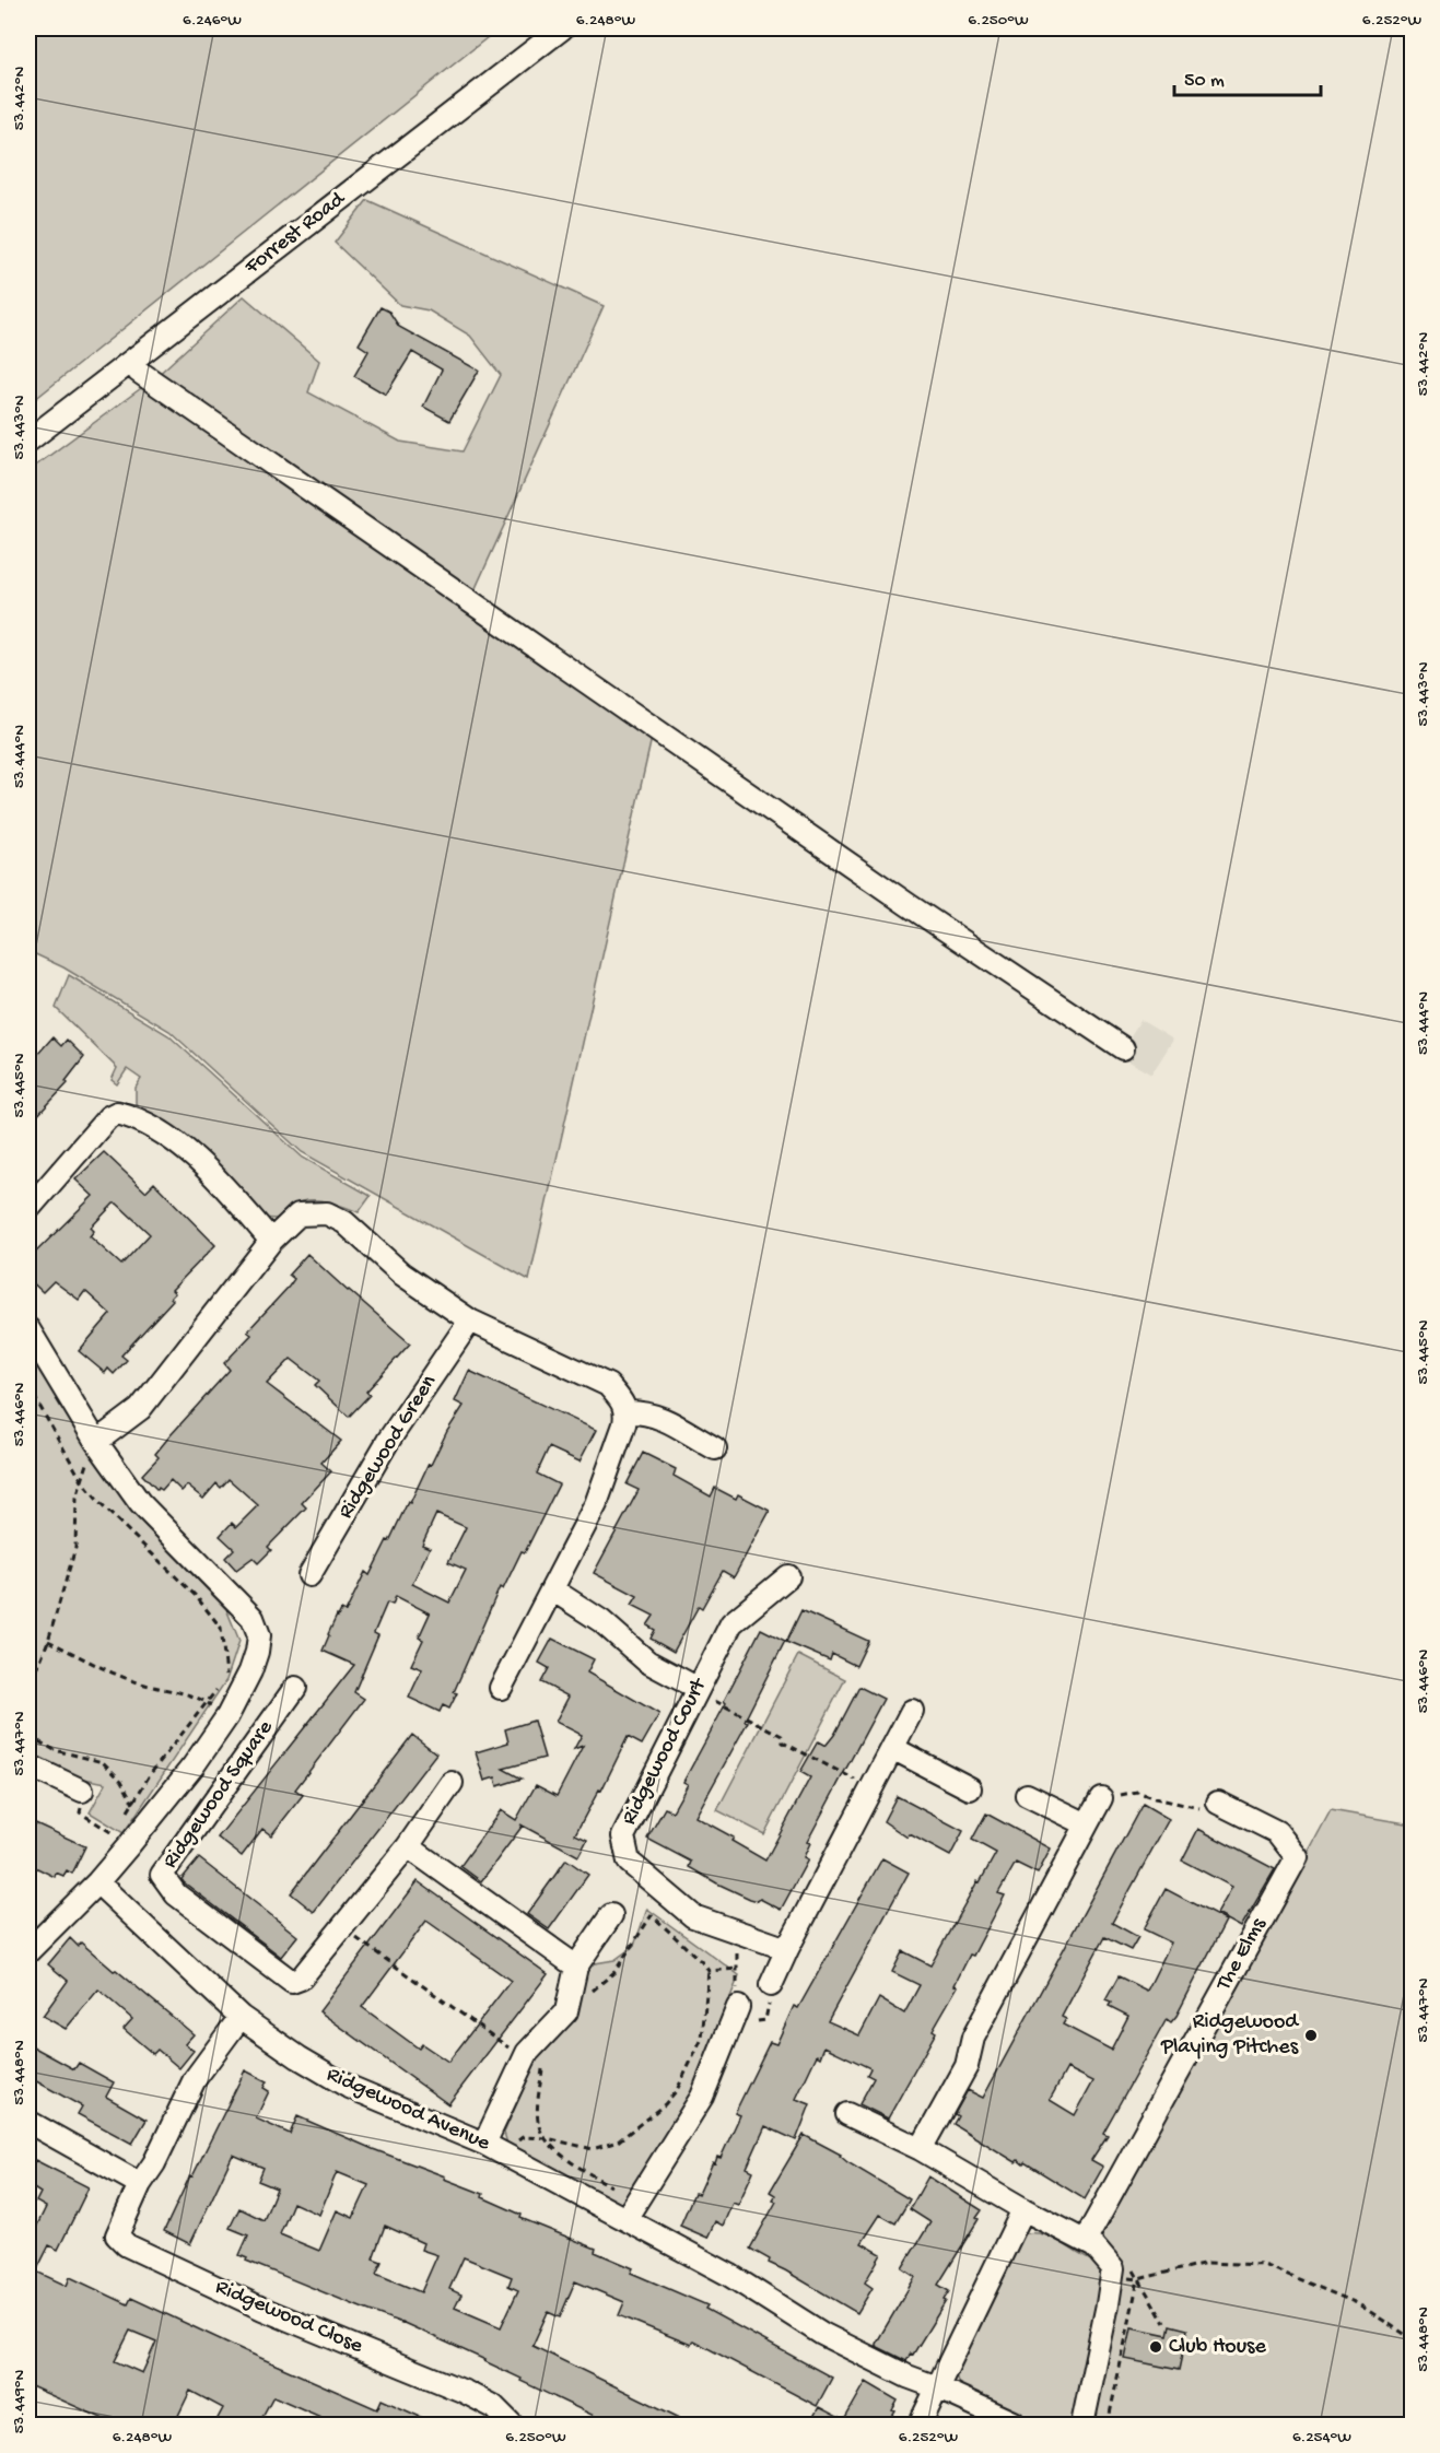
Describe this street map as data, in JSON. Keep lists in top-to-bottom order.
{
  "streets": {
    "street": [
      "Forrest Road",
      "Ridgewood Green",
      "Ridgewood Court",
      "Ridgewood Square",
      "The Elms",
      "Ridgewood Avenue",
      "Ridgewood Close"
    ]
  },
  "crossings": [
    ["Ridgewood Avenue", "Ridgewood Close"]
  ],
  "places": ["Ridgewood Playing Pitches", "Club House"],
  "scale_bar": "50 m",
  "coordinates": [
    "6.246°W",
    "6.248°W",
    "6.250°W",
    "6.252°W",
    "53.442°N",
    "53.443°N",
    "53.444°N",
    "53.445°N",
    "53.446°N",
    "53.447°N",
    "53.448°N",
    "53.449°N",
    "6.254°W"
  ]
}
